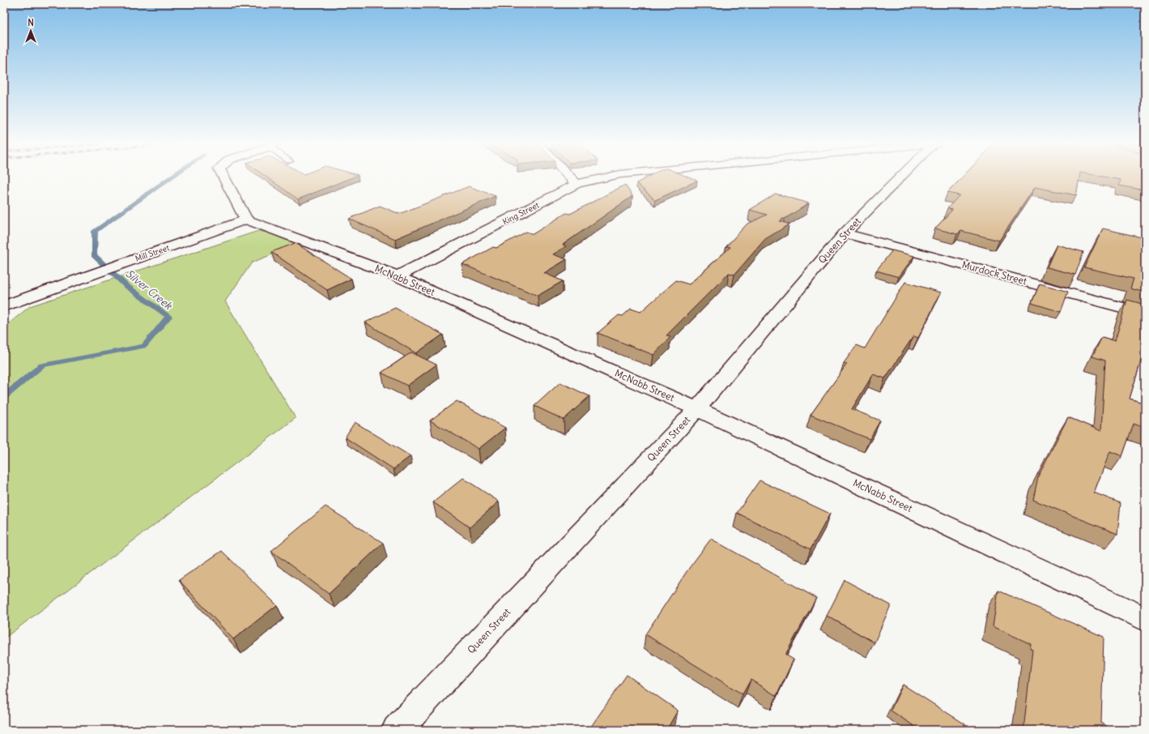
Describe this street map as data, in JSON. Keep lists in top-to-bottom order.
{
  "streets": {
    "street": [
      "King Street",
      "Queen Street",
      "Mill Street",
      "Murdock Street",
      "McNabb Street"
    ]
  },
  "crossings": [
    ["King Street", "McNabb Street"],
    ["Queen Street", "Murdock Street"],
    ["Queen Street", "McNabb Street"],
    ["Mill Street", "McNabb Street"]
  ],
  "water": ["Silver Creek"],
  "north": "top"
}
